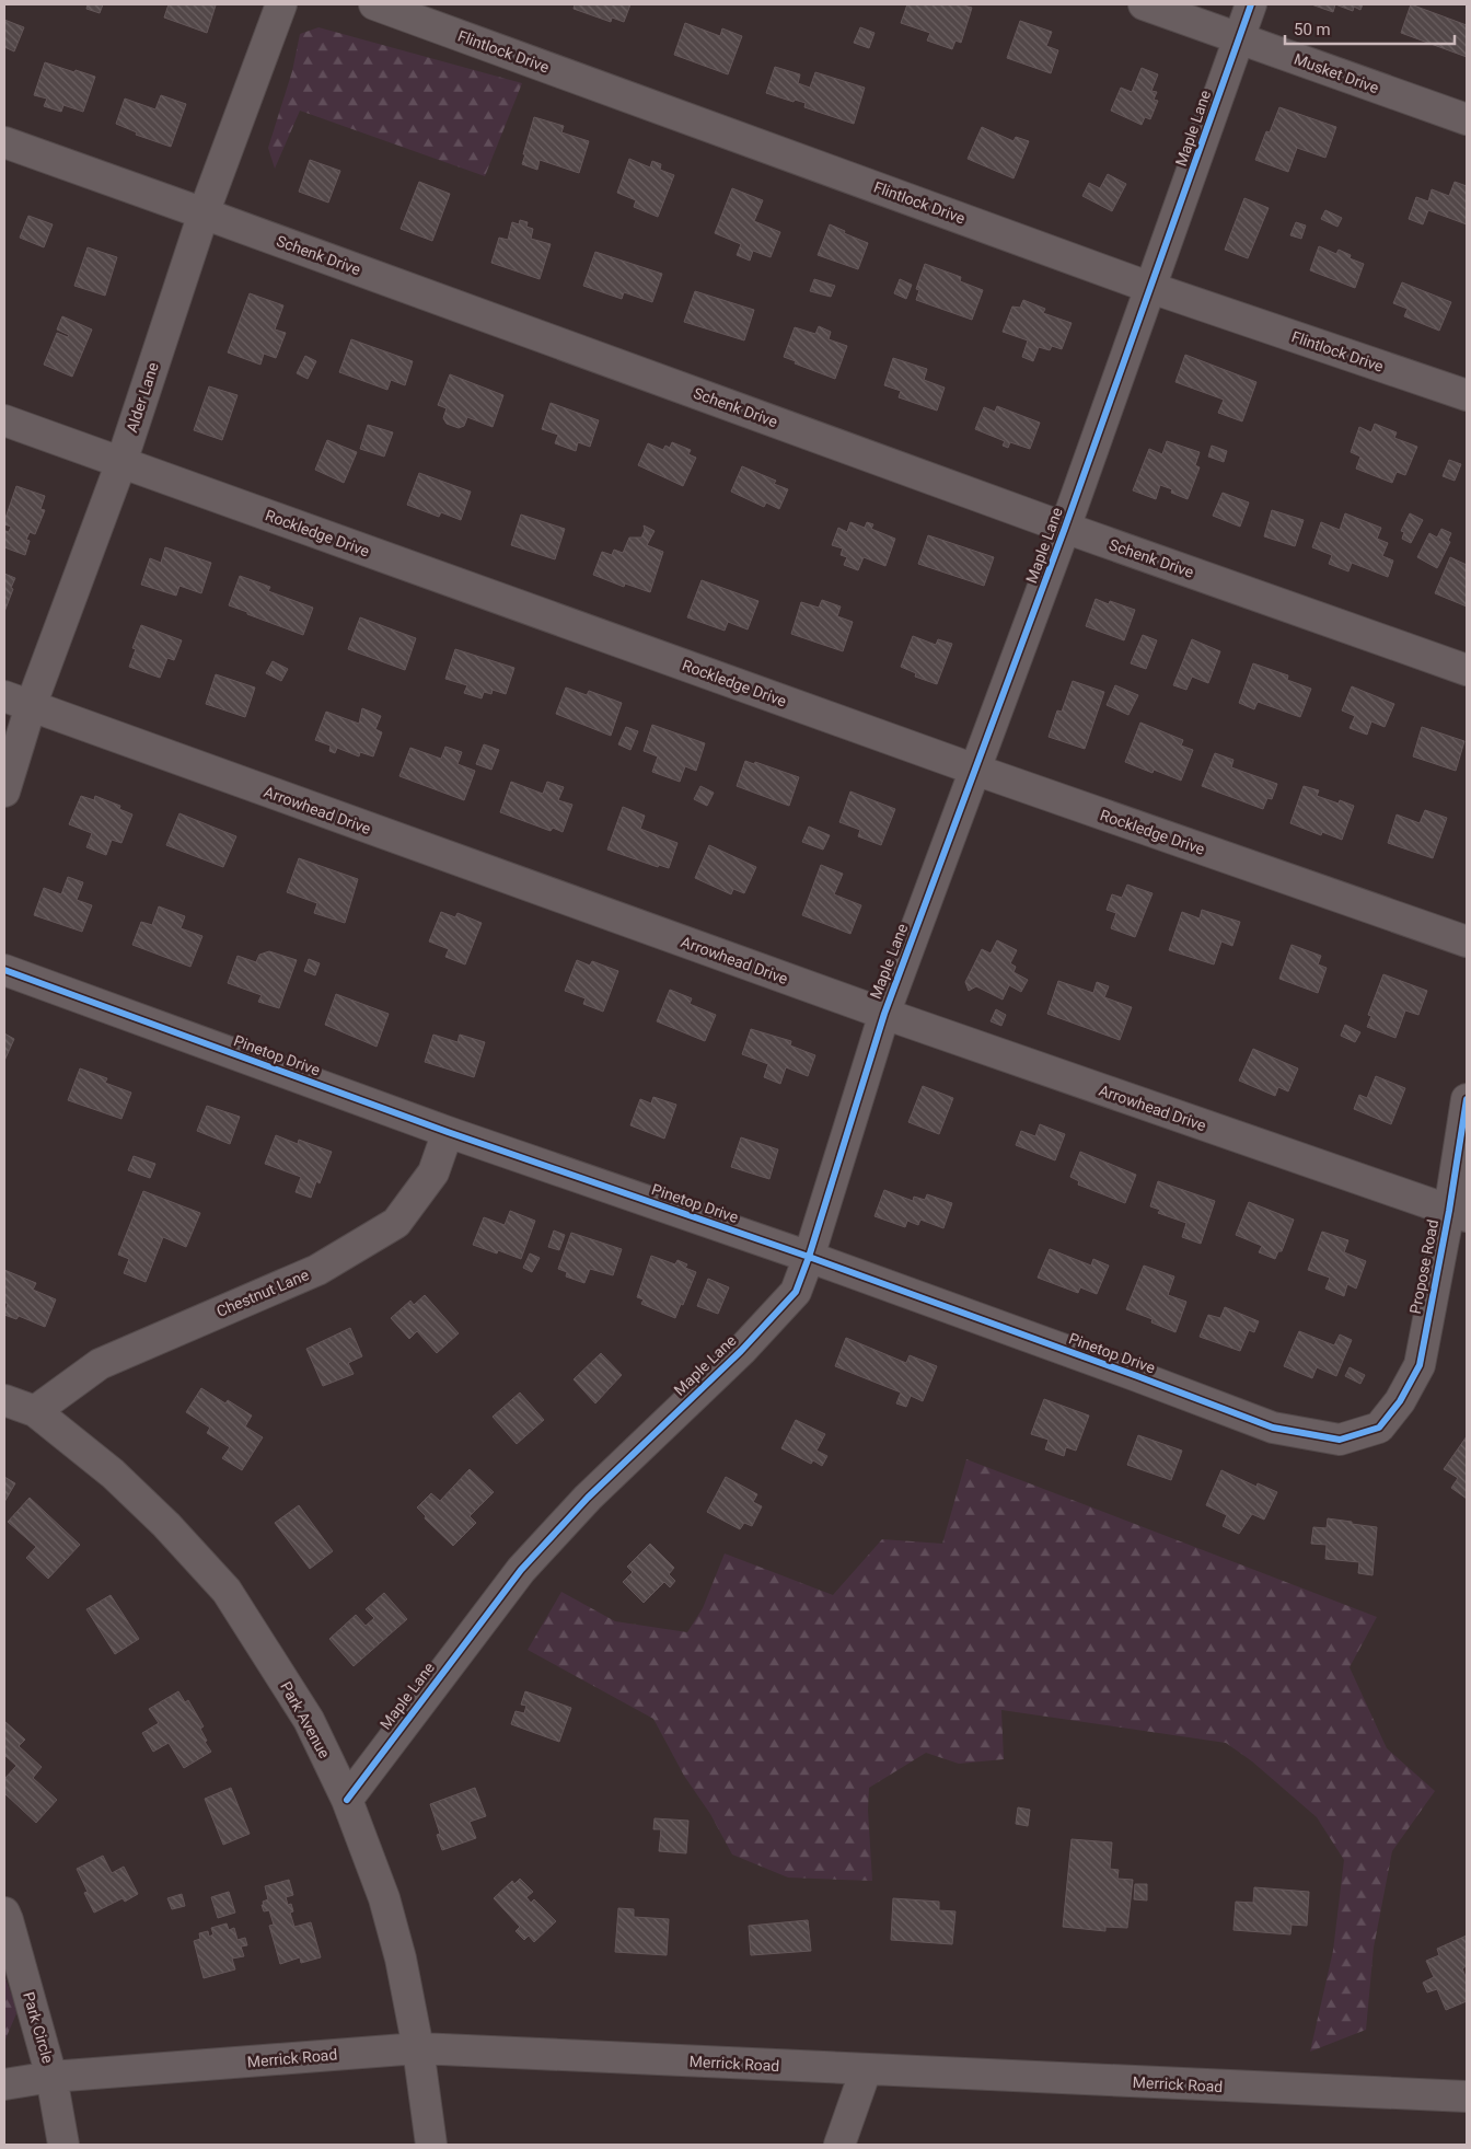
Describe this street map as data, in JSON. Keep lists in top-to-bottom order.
{
  "streets": {
    "street": [
      "Flintlock Drive",
      "Musket Drive",
      "Maple Lane",
      "Schenk Drive",
      "Alder Lane",
      "Rockledge Drive",
      "Arrowhead Drive",
      "Pinetop Drive",
      "Propose Road",
      "Chestnut Lane",
      "Park Avenue",
      "Park Circle",
      "Merrick Road"
    ]
  },
  "crossings": [
    ["Flintlock Drive", "Maple Lane"],
    ["Musket Drive", "Maple Lane"],
    ["Maple Lane", "Schenk Drive"],
    ["Maple Lane", "Rockledge Drive"],
    ["Maple Lane", "Arrowhead Drive"],
    ["Maple Lane", "Pinetop Drive"],
    ["Maple Lane", "Park Avenue"],
    ["Schenk Drive", "Alder Lane"],
    ["Alder Lane", "Rockledge Drive"],
    ["Alder Lane", "Arrowhead Drive"],
    ["Arrowhead Drive", "Propose Road"],
    ["Pinetop Drive", "Propose Road"],
    ["Pinetop Drive", "Chestnut Lane"],
    ["Chestnut Lane", "Park Avenue"],
    ["Park Avenue", "Merrick Road"],
    ["Park Circle", "Merrick Road"]
  ],
  "scale_bar": "50 m"
}
